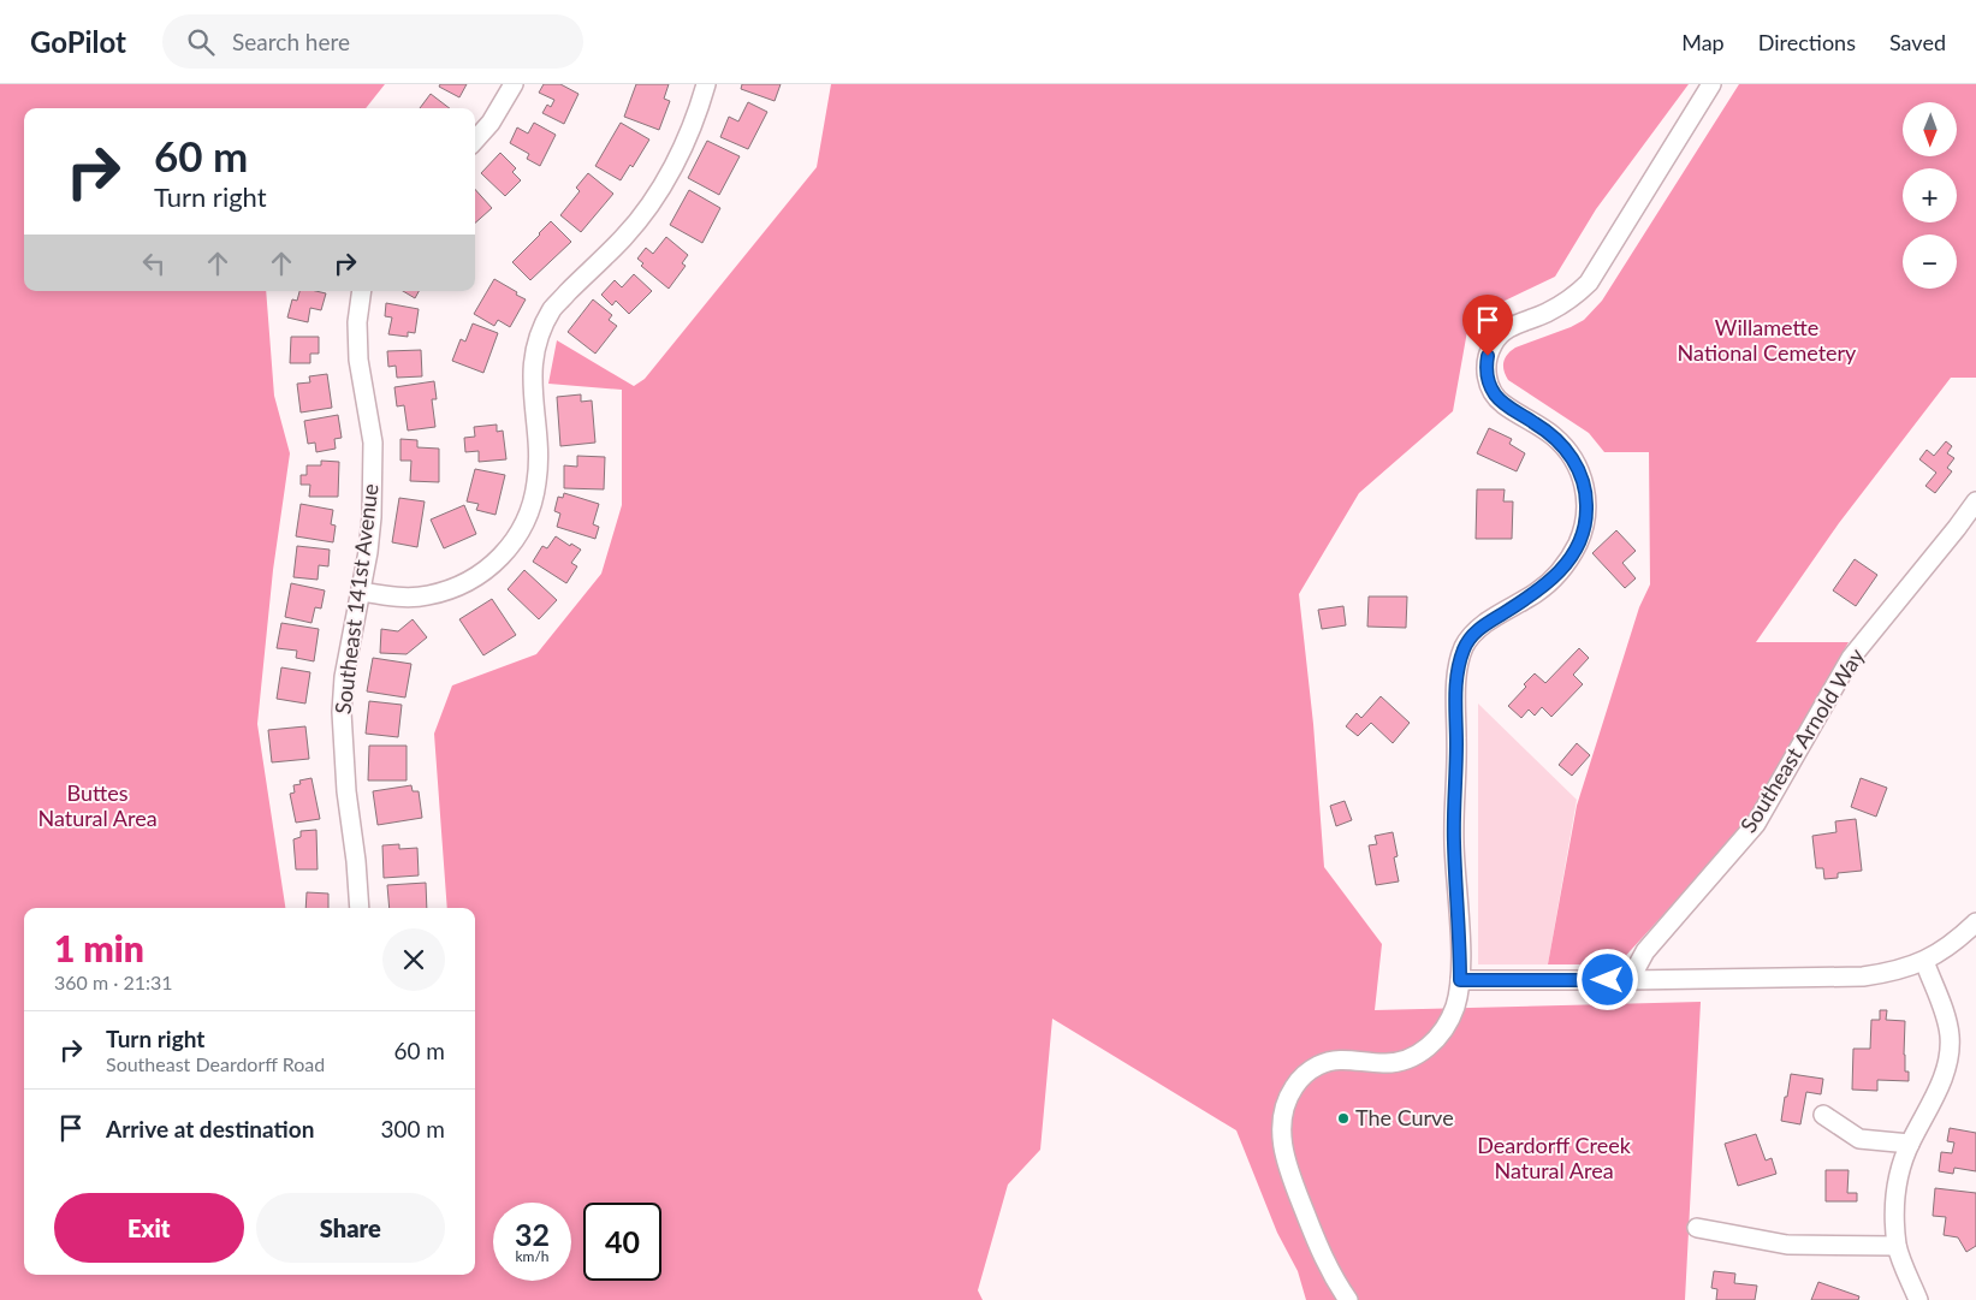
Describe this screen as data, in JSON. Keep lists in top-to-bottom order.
{
  "streets": {
    "street": ["Southeast 141st Avenue", "Southeast Arnold Way"]
  },
  "parks": ["Willamette National Cemetery", "Buttes Natural Area", "Deardorff Creek Natural Area"],
  "places": ["The Curve"],
  "north": "bottom",
  "page": {
    "header": "GoPilot",
    "search": "Search here",
    "nav": ["Map", "Directions", "Saved"],
    "map_buttons": ["+", "−"],
    "turn": ["60 m", "Turn right"],
    "heading": ["1 min", "360 m · 21:31"],
    "list": [
      {
        "name": "Turn right",
        "note": "Southeast Deardorff Road",
        "value": "60 m"
      },
      {
        "name": "Arrive at destination",
        "value": "300 m"
      }
    ],
    "buttons": ["Exit", "Share"],
    "speed": "32 km/h",
    "limit": "40"
  }
}
